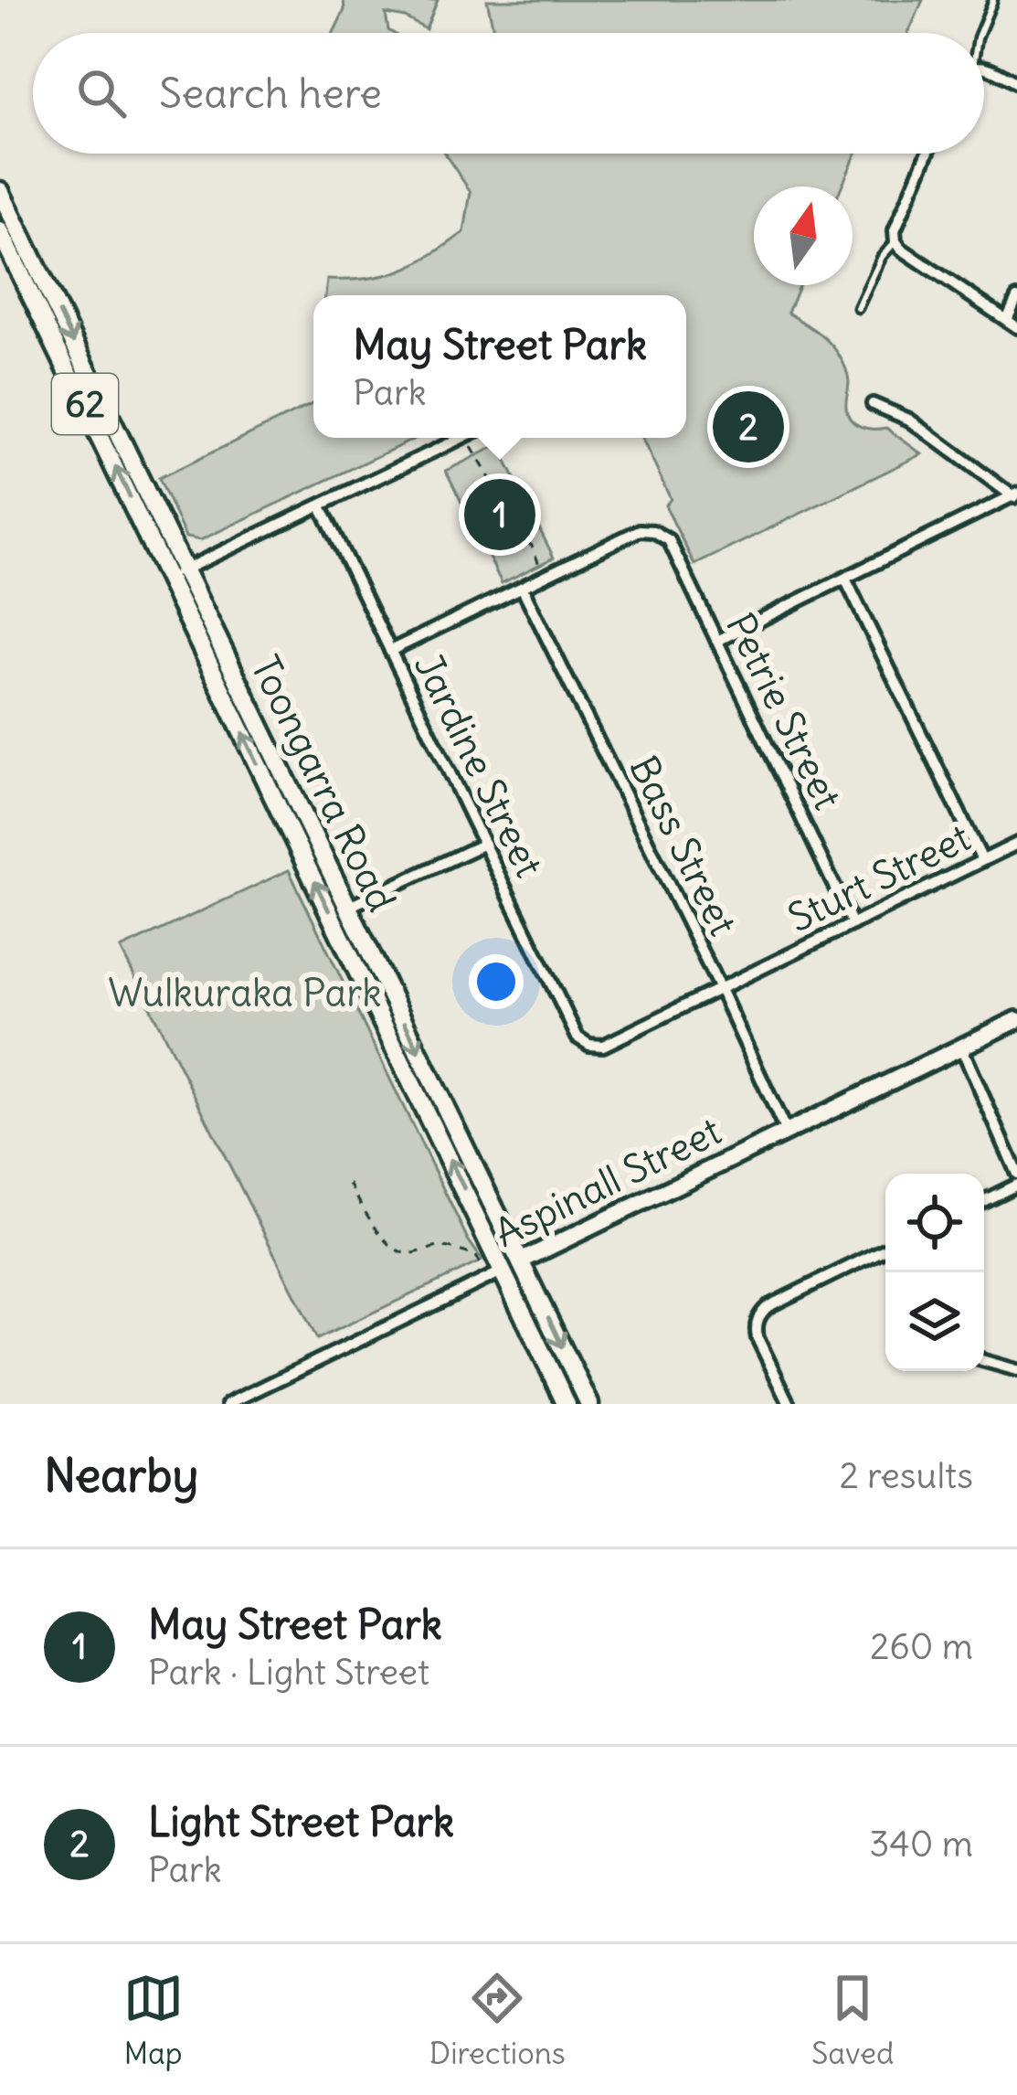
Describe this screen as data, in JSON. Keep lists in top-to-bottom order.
{
  "streets": {
    "main road": ["62", "Toongarra Road", "Aspinall Street"],
    "street": [
      "Petrie Street",
      "Jardine Street",
      "Bass Street",
      "Sturt Street"
    ]
  },
  "crossings": [
    ["Petrie Street", "Sturt Street"],
    ["Jardine Street", "Sturt Street"],
    ["Toongarra Road", "Aspinall Street"],
    ["Bass Street", "Sturt Street"],
    ["Bass Street", "Aspinall Street"]
  ],
  "parks": ["Wulkuraka Park"],
  "north": "top",
  "page": {
    "search": "Search here",
    "popup": ["May Street Park", "Park"],
    "pins": ["2", "1"],
    "heading": ["Nearby", "2 results"],
    "list": [
      {
        "mark": "1",
        "name": "May Street Park",
        "note": "Park · Light Street",
        "value": "260 m"
      },
      {
        "mark": "2",
        "name": "Light Street Park",
        "note": "Park",
        "value": "340 m"
      }
    ],
    "nav": ["Map", "Directions", "Saved"]
  }
}
